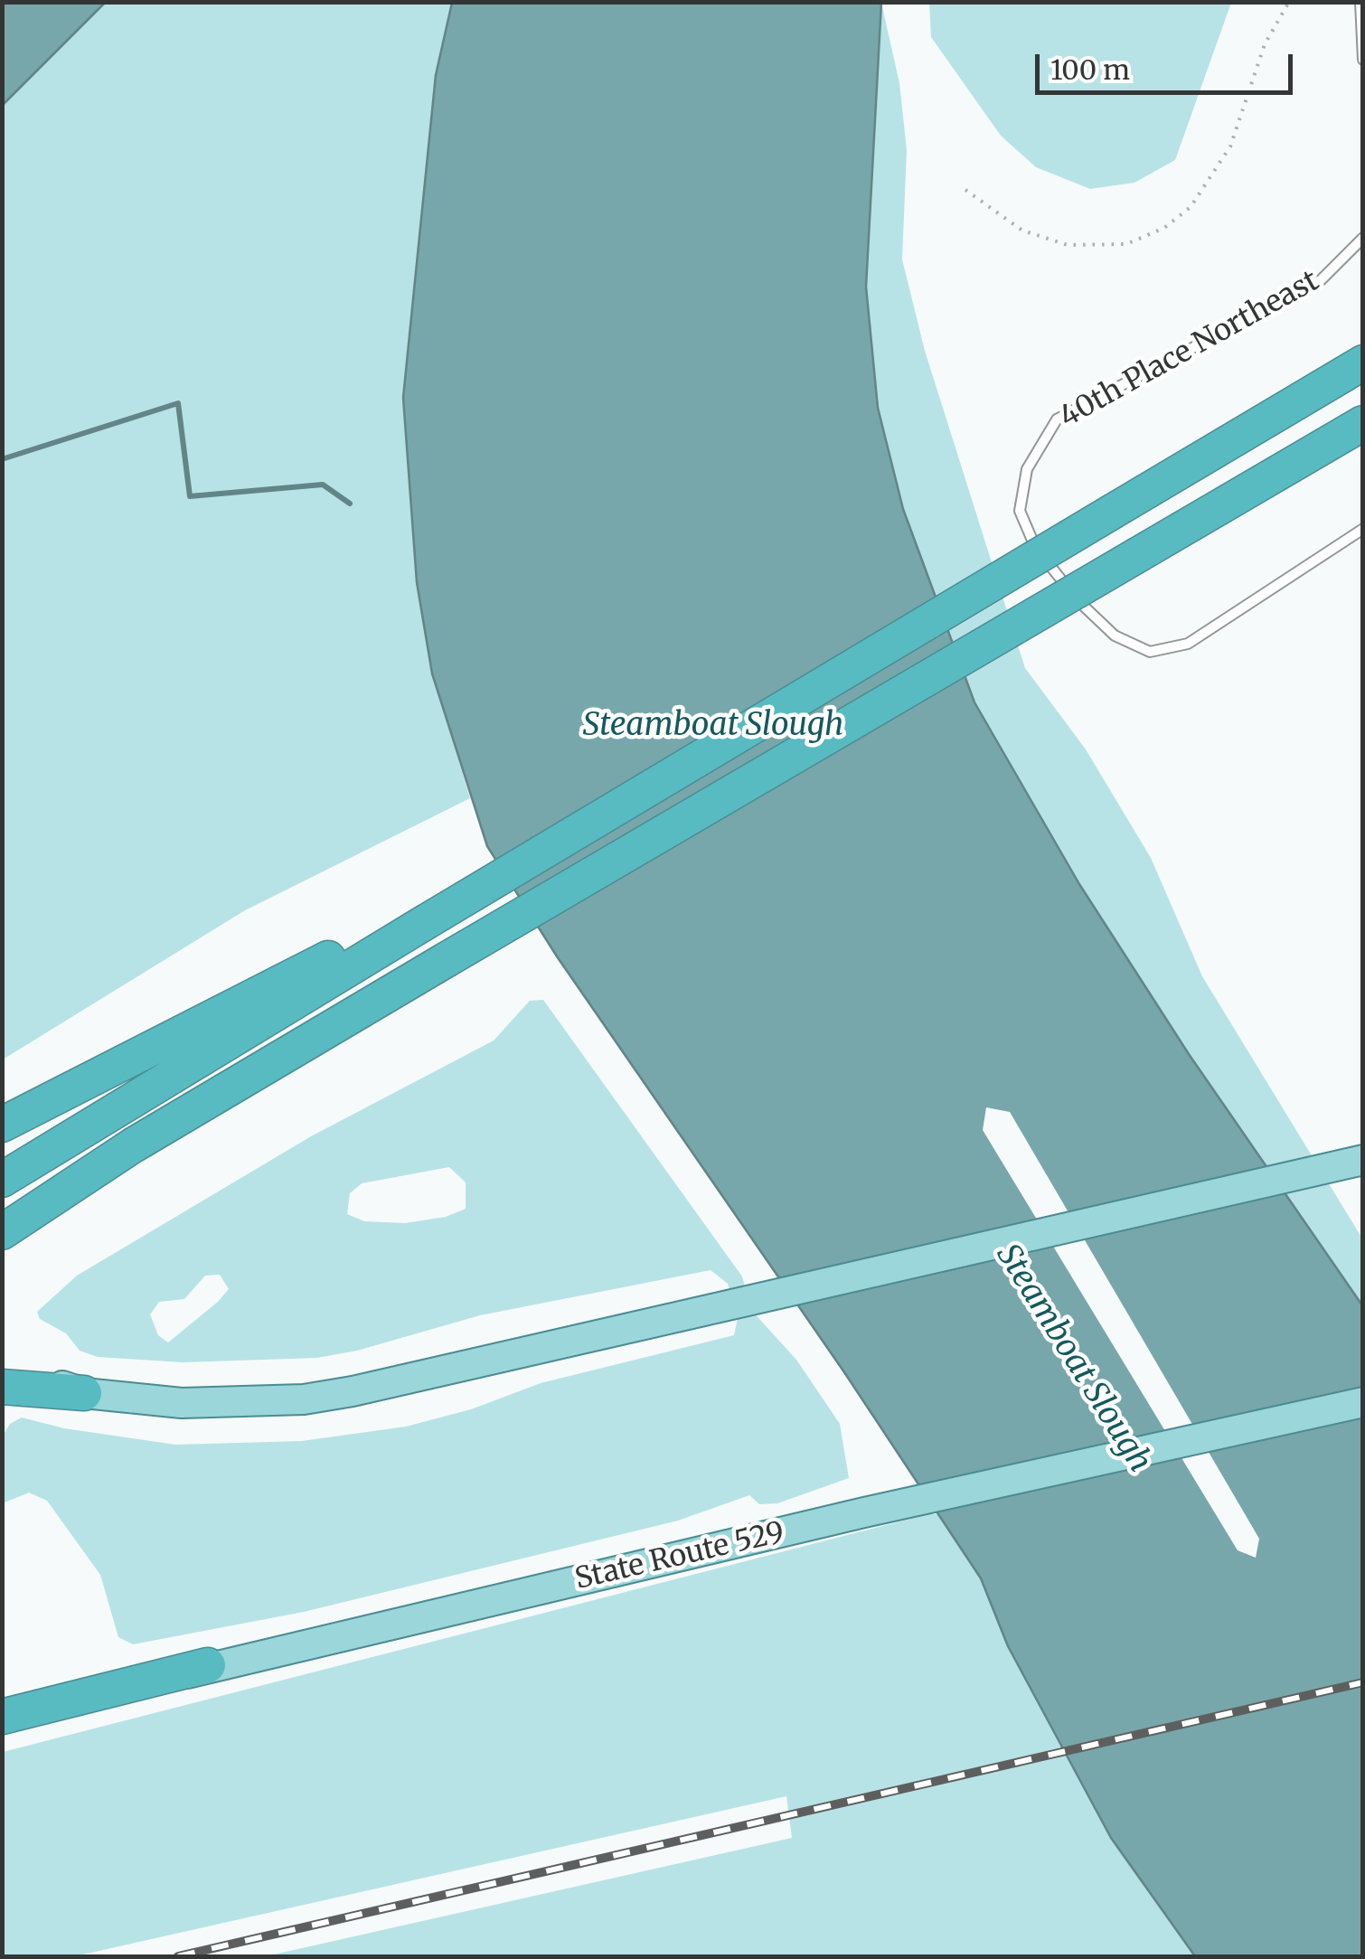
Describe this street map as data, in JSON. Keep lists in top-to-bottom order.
{
  "streets": {
    "main road": ["State Route 529"],
    "lane": ["40th Place Northeast"]
  },
  "water": ["Steamboat Slough"],
  "scale_bar": "100 m"
}
